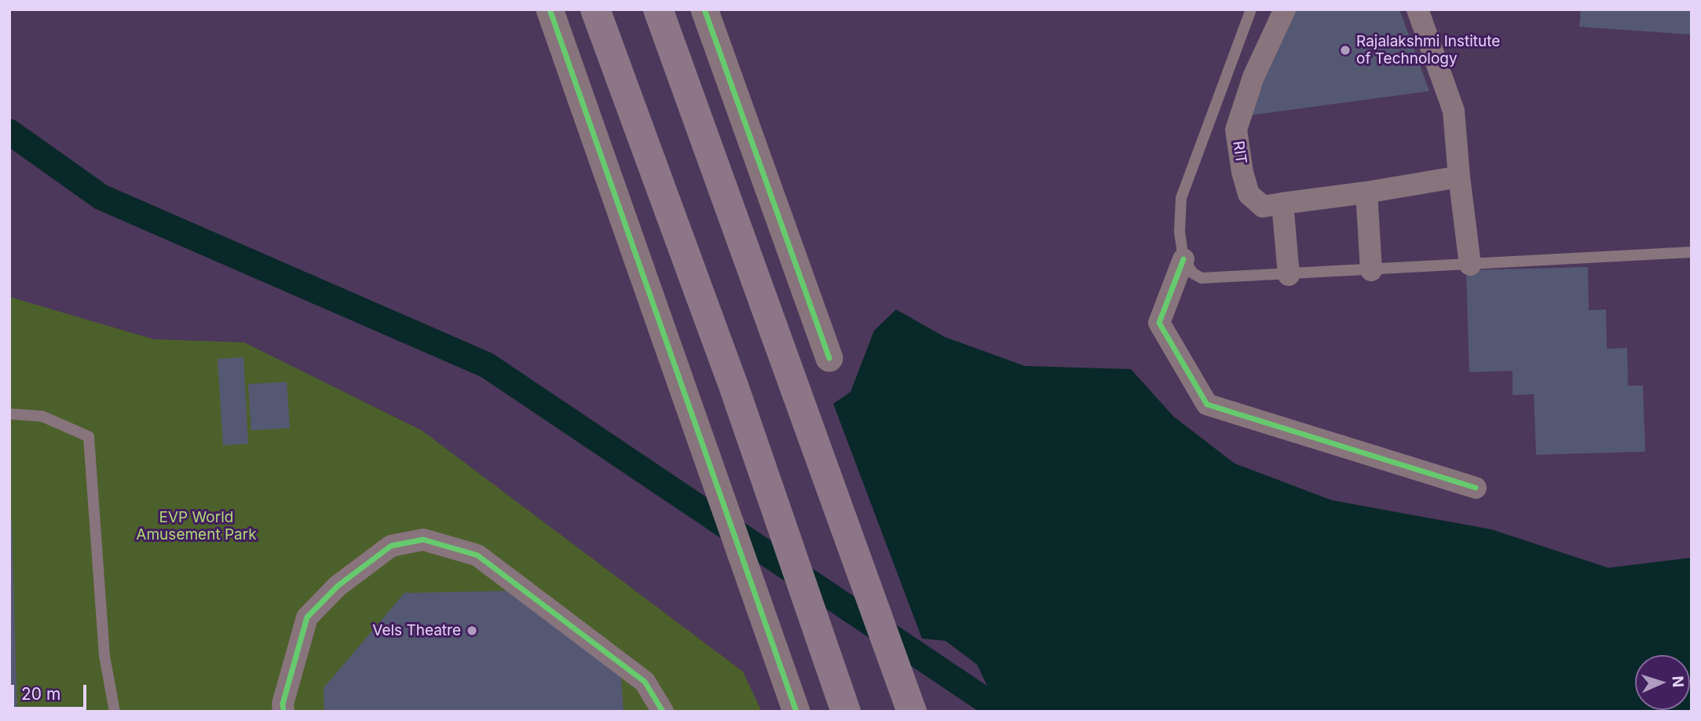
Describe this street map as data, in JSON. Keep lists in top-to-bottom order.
{
  "streets": {
    "street": ["RIT"]
  },
  "parks": ["EVP World Amusement Park"],
  "places": ["Rajalakshmi Institute of Technology", "Vels Theatre"],
  "scale_bar": "20 m",
  "north": "right"
}
